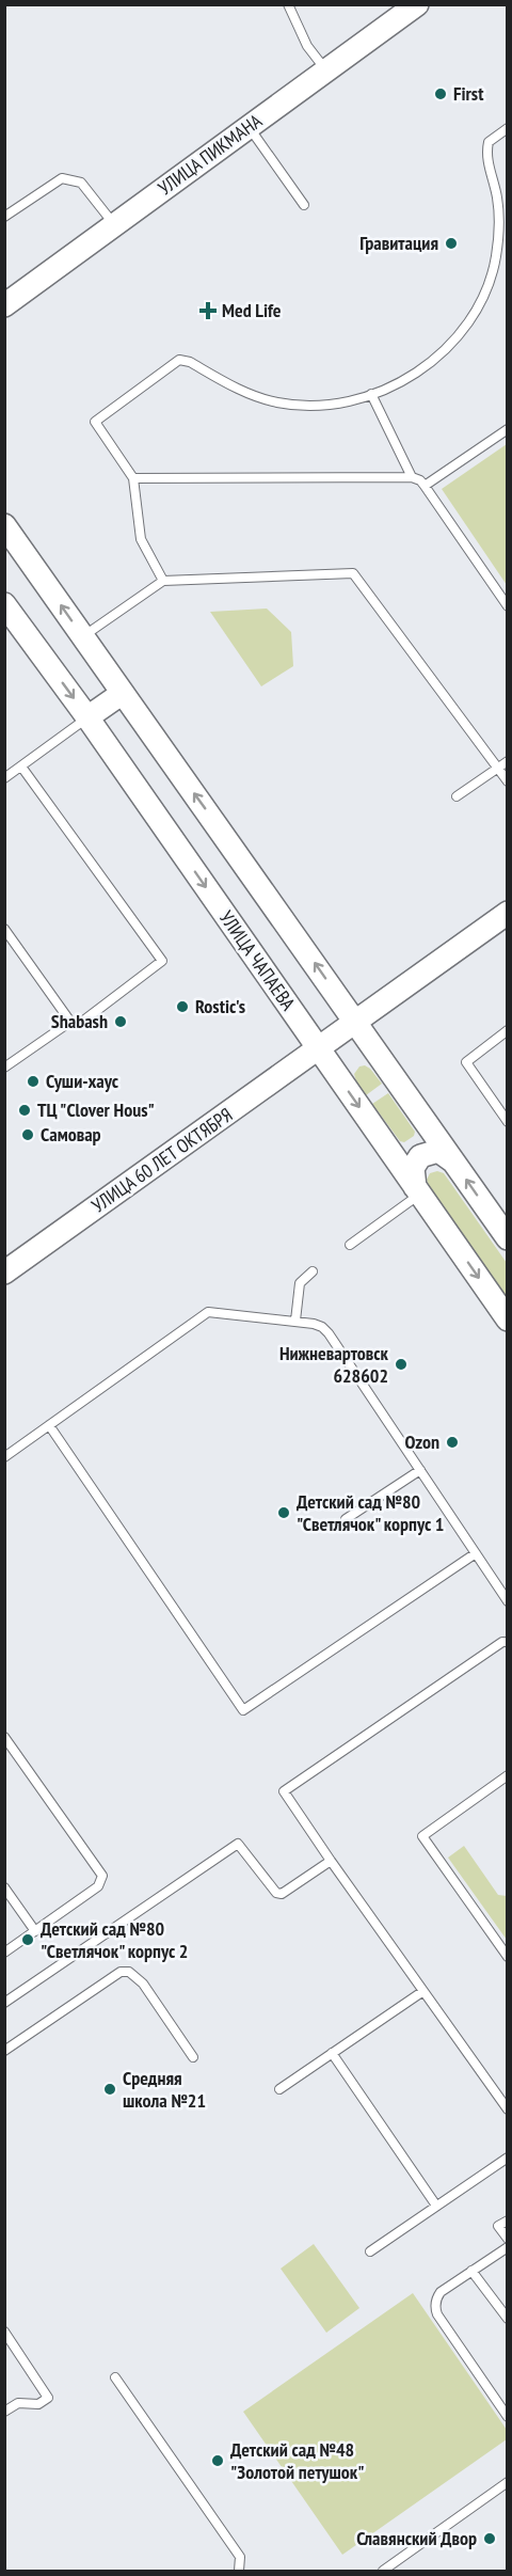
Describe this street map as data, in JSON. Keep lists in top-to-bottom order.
{
  "streets": {
    "street": ["УЛИЦА ПИКМАНА", "УЛИЦА ЧАПАЕВА", "УЛИЦА 60 ЛЕТ ОКТЯБРЯ"]
  },
  "crossings": [
    ["УЛИЦА ЧАПАЕВА", "УЛИЦА 60 ЛЕТ ОКТЯБРЯ"]
  ],
  "places": {
    "other": [
      "First",
      "Гравитация",
      "Rostic's",
      "Shabash",
      "Суши-хаус",
      "ТЦ \"Clover Hous\"",
      "Самовар",
      "Нижневартовск 628602",
      "Ozon",
      "Детский сад №80 \"Светлячок\" корпус 1",
      "Детский сад №80 \"Светлячок\" корпус 2",
      "Средняя школа №21",
      "Детский сад №48 \"Золотой петушок\"",
      "Славянский Двор"
    ],
    "health": ["Med Life"]
  }
}
